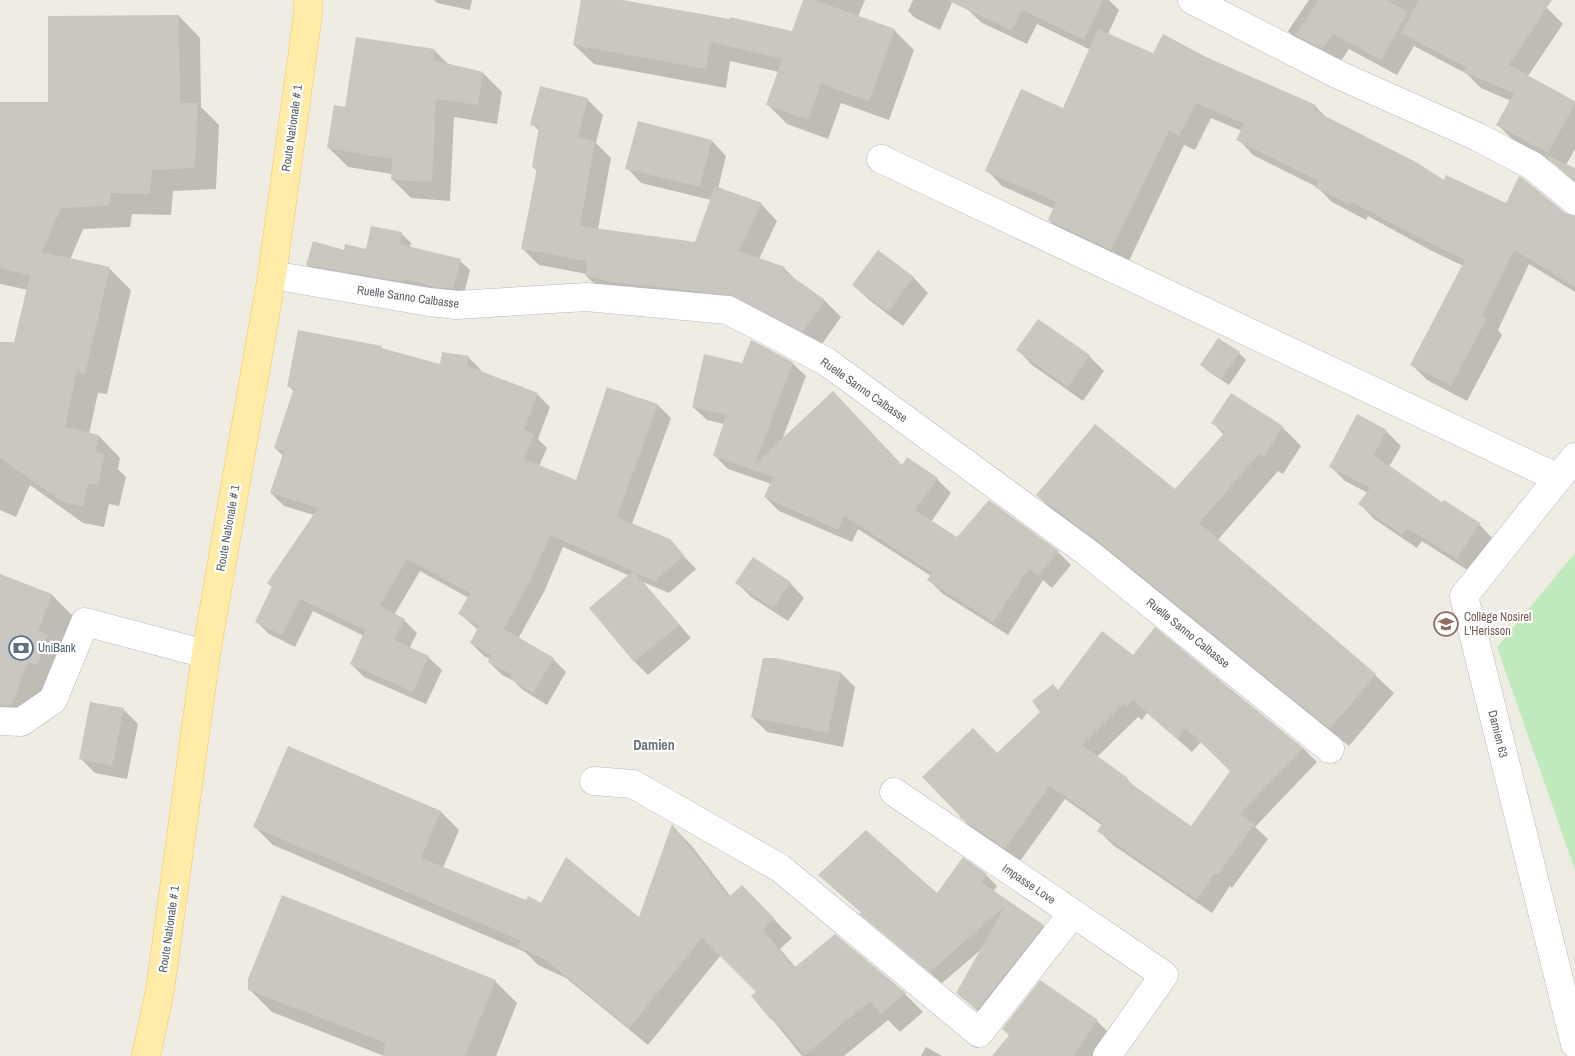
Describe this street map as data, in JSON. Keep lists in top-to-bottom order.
{
  "streets": {
    "main road": ["Route Nationale # 1"],
    "street": ["Ruelle Sanno Calbasse", "Damien 63", "Impasse Love"]
  },
  "crossings": [
    ["Route Nationale # 1", "Ruelle Sanno Calbasse"]
  ],
  "districts": ["Damien"],
  "places": {
    "school or university": ["Collège Nosirel L'Herisson"],
    "bank": ["UniBank"]
  }
}
